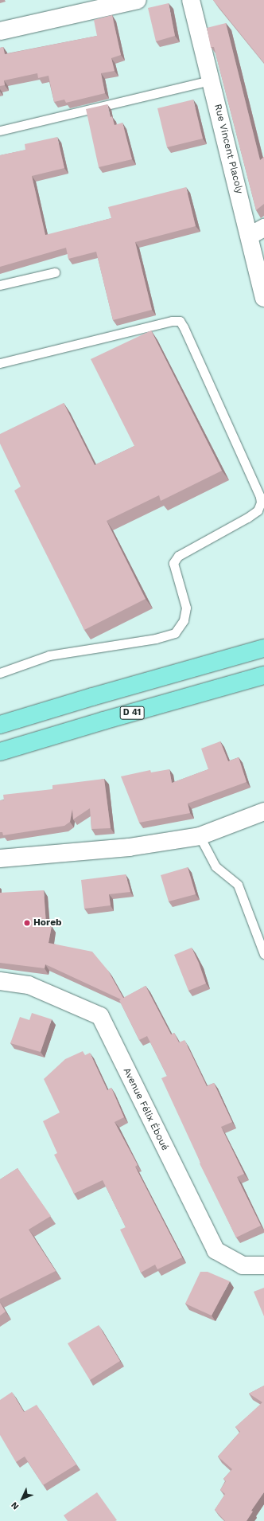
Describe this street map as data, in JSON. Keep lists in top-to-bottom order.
{
  "streets": {
    "highway": ["D 41"],
    "street": ["Rue Vincent Placoly", "Avenue Félix Éboué"]
  },
  "places": ["Horeb"],
  "north": "bottom left"
}
